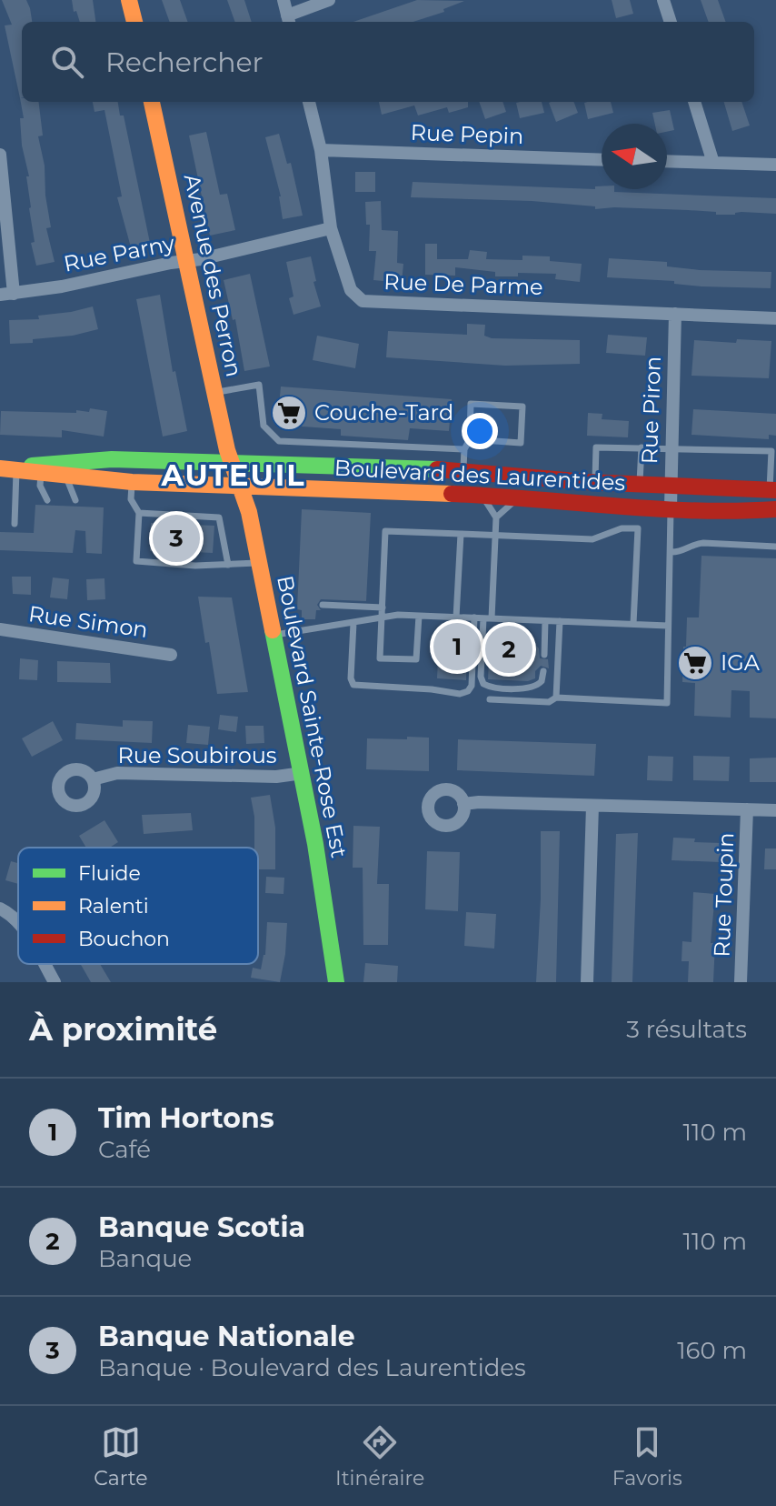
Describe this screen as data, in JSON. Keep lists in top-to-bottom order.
{
  "streets": {
    "main road": ["Avenue des Perron", "Boulevard des Laurentides", "Boulevard Sainte-Rose Est"],
    "street": [
      "Rue Pepin",
      "Rue Parny",
      "Rue De Parme",
      "Rue Piron",
      "Rue Simon",
      "Rue Soubirous",
      "Rue Toupin"
    ]
  },
  "crossings": [
    ["Rue Pepin", "Rue De Parme"],
    ["Rue Parny", "Avenue des Perron"],
    ["Rue Parny", "Rue De Parme"],
    ["Avenue des Perron", "Boulevard des Laurentides"],
    ["Avenue des Perron", "Boulevard Sainte-Rose Est"],
    ["Rue De Parme", "Rue Piron"],
    ["Rue Piron", "Boulevard des Laurentides"],
    ["Boulevard des Laurentides", "Boulevard Sainte-Rose Est"],
    ["Boulevard Sainte-Rose Est", "Rue Soubirous"]
  ],
  "districts": ["AUTEUIL"],
  "places": {
    "supermarket": ["Couche-Tard", "IGA"]
  },
  "legend": ["Fluide", "Ralenti", "Bouchon"],
  "north": "left",
  "page": {
    "search": "Rechercher",
    "pins": ["3", "1", "2"],
    "heading": ["À proximité", "3 résultats"],
    "list": [
      {
        "mark": "1",
        "name": "Tim Hortons",
        "note": "Café",
        "value": "110 m"
      },
      {
        "mark": "2",
        "name": "Banque Scotia",
        "note": "Banque",
        "value": "110 m"
      },
      {
        "mark": "3",
        "name": "Banque Nationale",
        "note": "Banque · Boulevard des Laurentides",
        "value": "160 m"
      }
    ],
    "nav": ["Carte", "Itinéraire", "Favoris"]
  }
}
